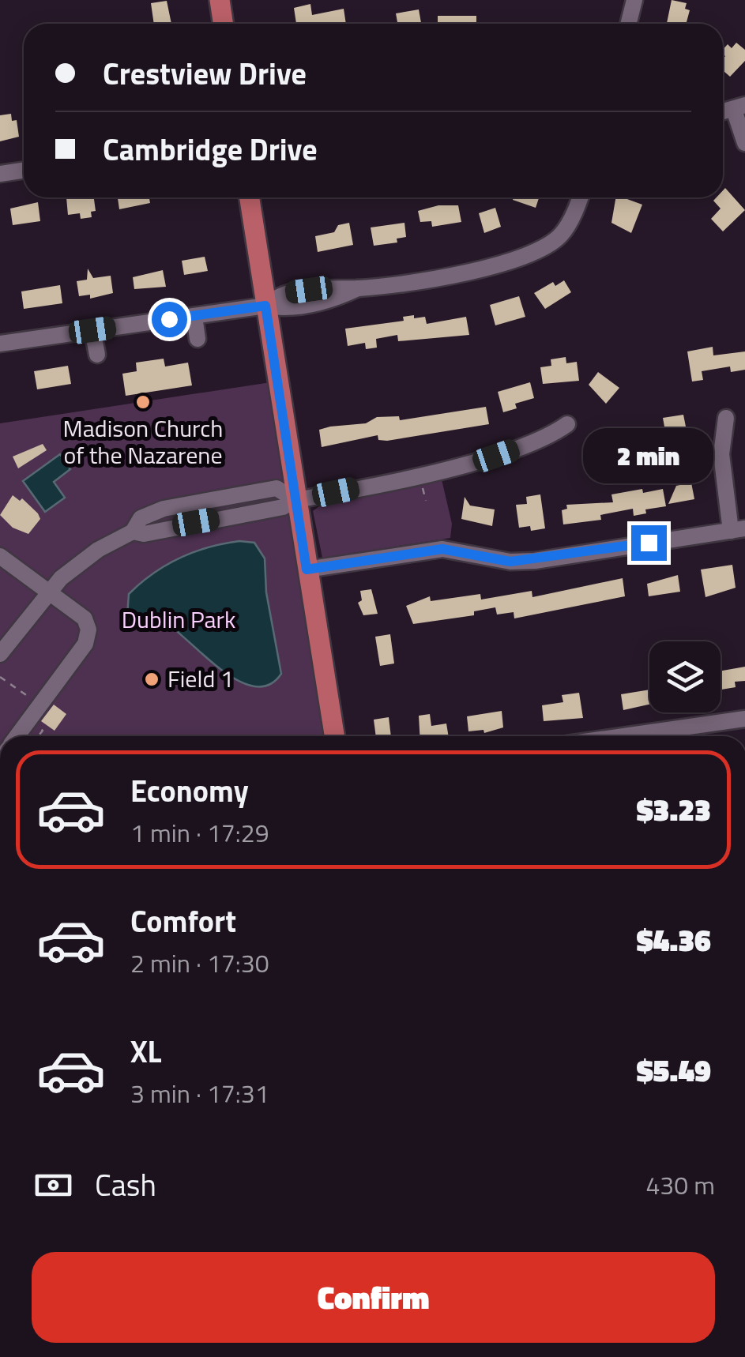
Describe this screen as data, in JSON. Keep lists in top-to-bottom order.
{
  "parks": ["Dublin Park"],
  "places": ["Madison Church of the Nazarene", "Field 1"],
  "page": {
    "banner": ["Crestview Drive", "Cambridge Drive"],
    "bubble": "2 min",
    "list": [
      {
        "name": "Economy",
        "note": "1 min · 17:29",
        "value": "$3.23"
      },
      {
        "name": "Comfort",
        "note": "2 min · 17:30",
        "value": "$4.36"
      },
      {
        "name": "XL",
        "note": "3 min · 17:31",
        "value": "$5.49"
      }
    ],
    "pay": ["Cash", "430 m"],
    "buttons": "Confirm"
  }
}
